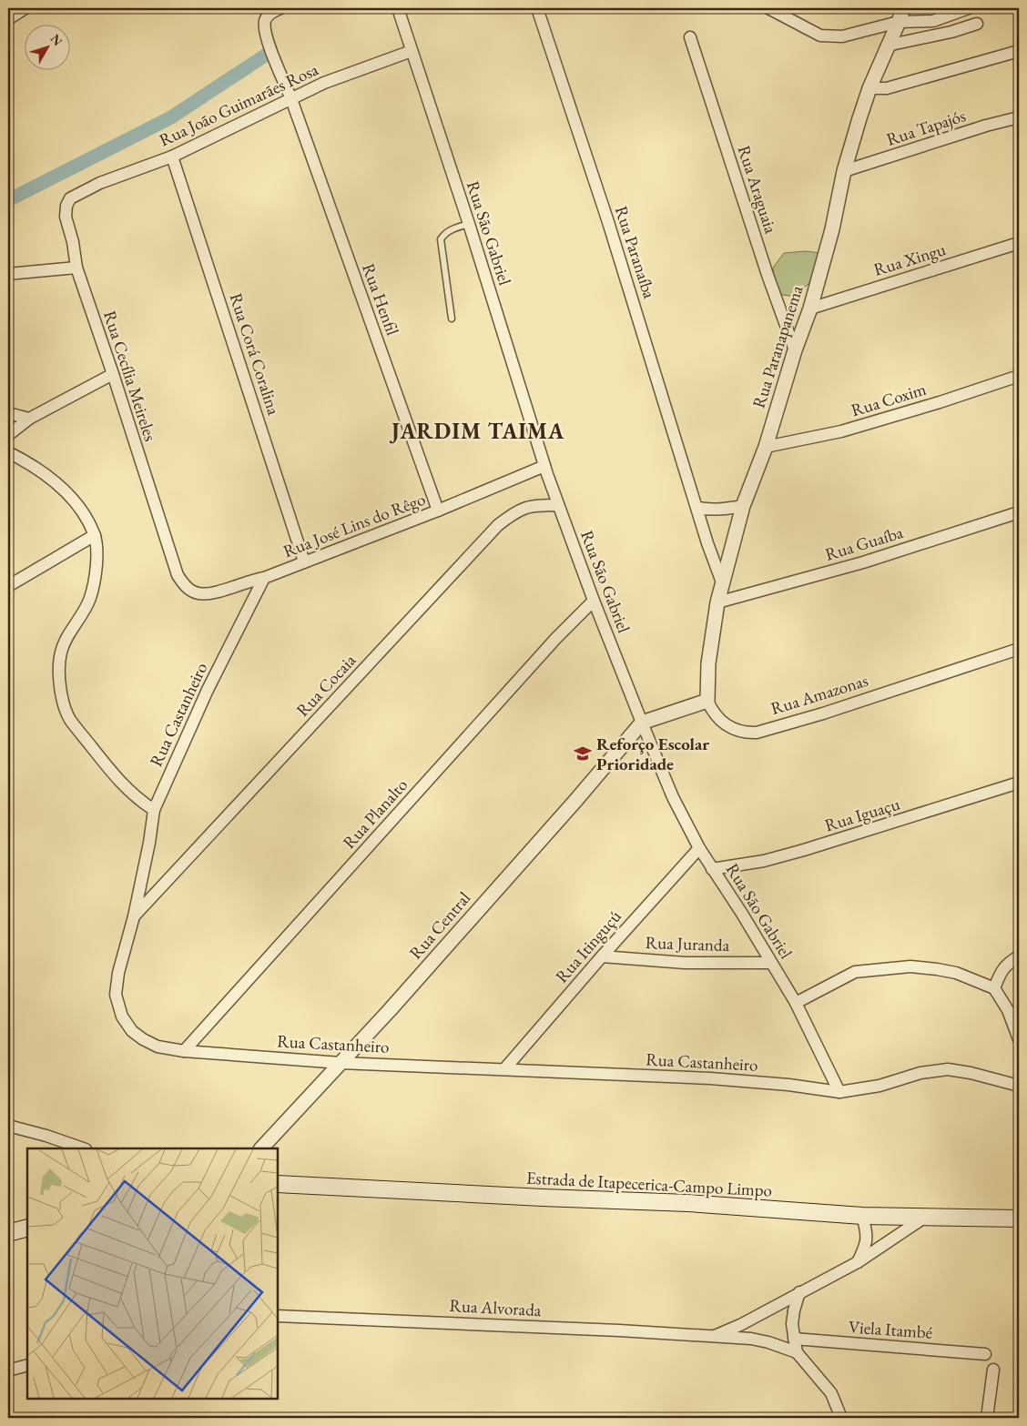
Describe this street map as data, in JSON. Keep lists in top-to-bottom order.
{
  "streets": {
    "main road": ["Estrada de Itapecerica-Campo Limpo"],
    "street": [
      "Rua João Guimarães Rosa",
      "Rua Tapajós",
      "Rua Araguaia",
      "Rua São Gabriel",
      "Rua Paranaíba",
      "Rua Xingu",
      "Rua Henfil",
      "Rua Paranapanema",
      "Rua Corá Coralina",
      "Rua Cecília Meireles",
      "Rua Coxim",
      "Rua José Lins do Rêgo",
      "Rua Guaíba",
      "Rua Cocaia",
      "Rua Amazonas",
      "Rua Castanheiro",
      "Rua Planalto",
      "Rua Iguaçu",
      "Rua Central",
      "Rua Juranda",
      "Rua Itinguçú",
      "Rua Alvorada",
      "Viela Itambé"
    ]
  },
  "crossings": [
    ["Rua João Guimarães Rosa", "Rua São Gabriel"],
    ["Rua João Guimarães Rosa", "Rua Henfil"],
    ["Rua João Guimarães Rosa", "Rua Corá Coralina"],
    ["Rua João Guimarães Rosa", "Rua Cecília Meireles"],
    ["Rua Tapajós", "Rua Paranapanema"],
    ["Rua Araguaia", "Rua Paranapanema"],
    ["Rua São Gabriel", "Rua José Lins do Rêgo"],
    ["Rua São Gabriel", "Rua Cocaia"],
    ["Rua São Gabriel", "Rua Castanheiro"],
    ["Rua São Gabriel", "Rua Planalto"],
    ["Rua São Gabriel", "Rua Iguaçu"],
    ["Rua São Gabriel", "Rua Central"],
    ["Rua São Gabriel", "Rua Juranda"],
    ["Rua São Gabriel", "Rua Itinguçú"],
    ["Rua Paranaíba", "Rua Paranapanema"],
    ["Rua Xingu", "Rua Paranapanema"],
    ["Rua Henfil", "Rua José Lins do Rêgo"],
    ["Rua Paranapanema", "Rua Coxim"],
    ["Rua Paranapanema", "Rua Guaíba"],
    ["Rua Paranapanema", "Rua Amazonas"],
    ["Rua Corá Coralina", "Rua José Lins do Rêgo"],
    ["Rua Cecília Meireles", "Rua José Lins do Rêgo"],
    ["Rua José Lins do Rêgo", "Rua Castanheiro"],
    ["Rua Cocaia", "Rua Castanheiro"],
    ["Rua Castanheiro", "Rua Planalto"],
    ["Rua Castanheiro", "Rua Central"],
    ["Rua Castanheiro", "Rua Itinguçú"],
    ["Rua Juranda", "Rua Itinguçú"],
    ["Estrada de Itapecerica-Campo Limpo", "Rua Alvorada"]
  ],
  "districts": ["JARDIM TAIMA"],
  "places": {
    "school or university": ["Reforço Escolar Prioridade"]
  },
  "north": "top right"
}
